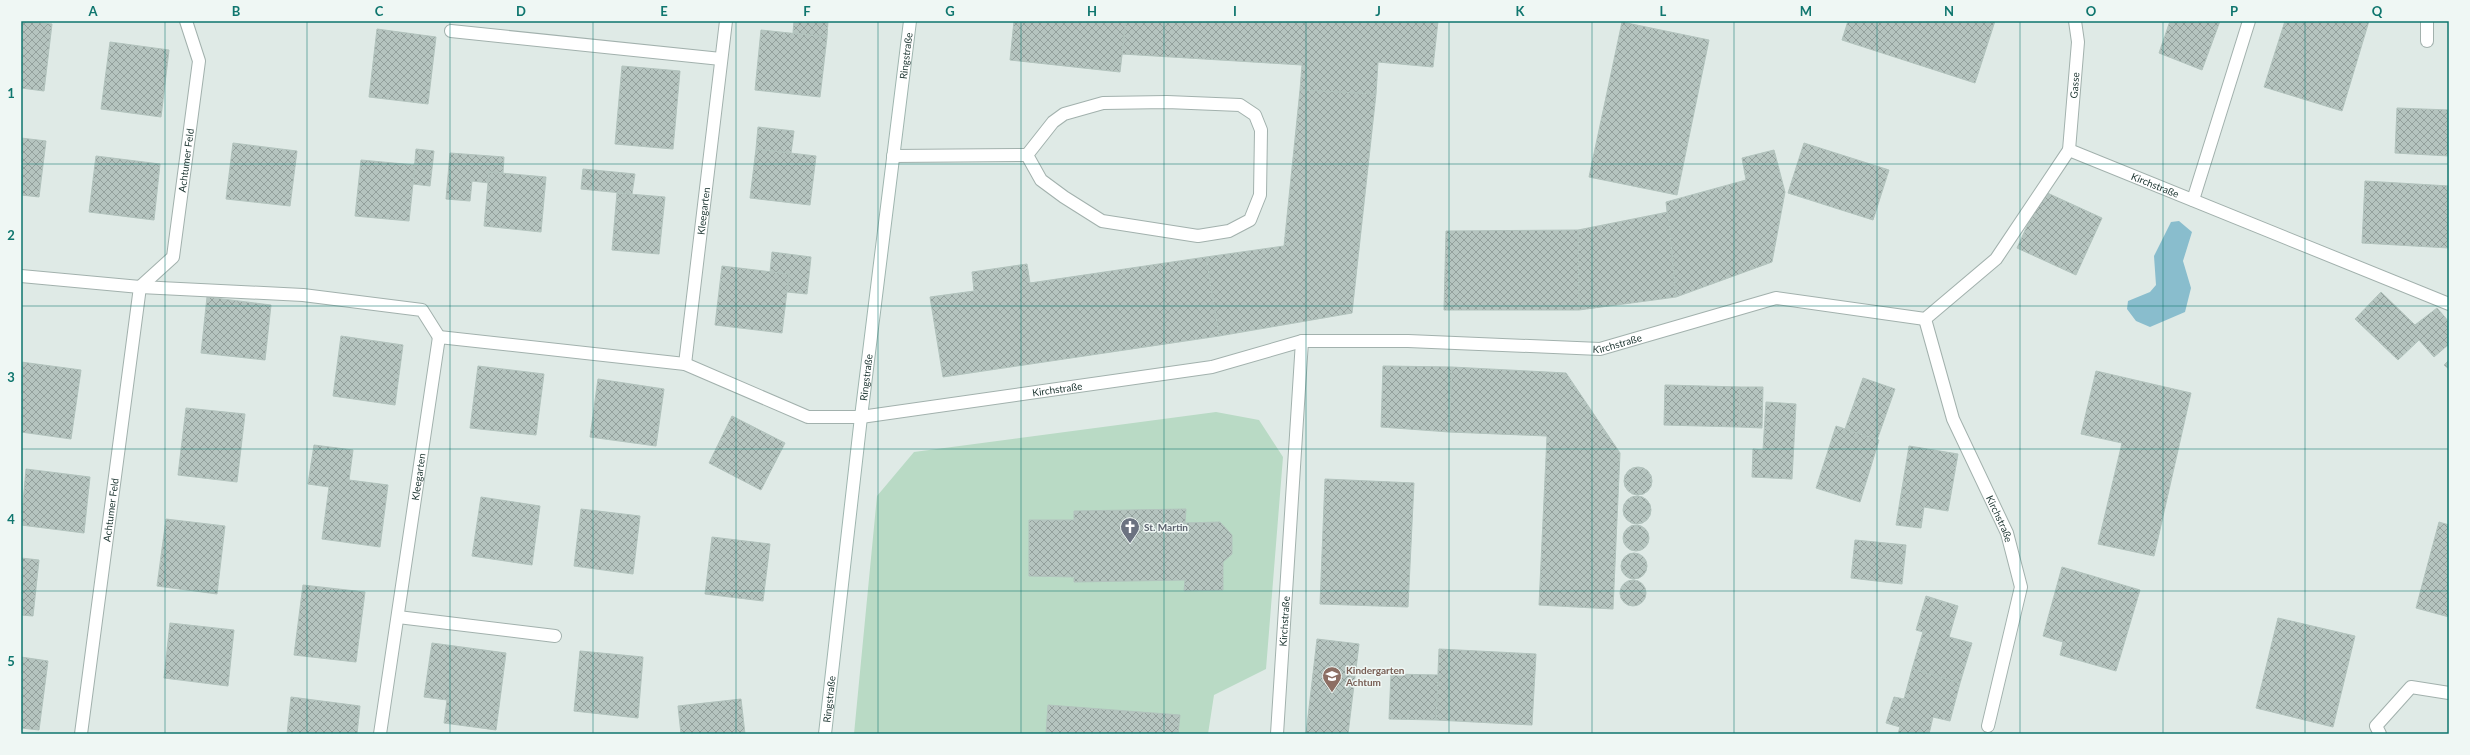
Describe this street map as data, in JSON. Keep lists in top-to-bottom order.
{
  "streets": {
    "street": [
      "Ringstraße",
      "Gasse",
      "Achtumer Feld",
      "Kirchstraße",
      "Kleegarten"
    ]
  },
  "crossings": [
    ["Ringstraße", "Kirchstraße"],
    ["Gasse", "Kirchstraße"],
    ["Kirchstraße", "Kleegarten"]
  ],
  "places": {
    "church": ["St. Martin"],
    "school or university": ["Kindergarten Achtum"]
  },
  "grid": {
    "columns": [
      "A",
      "B",
      "C",
      "D",
      "E",
      "F",
      "G",
      "H",
      "I",
      "J",
      "K",
      "L",
      "M",
      "N",
      "O",
      "P",
      "Q"
    ],
    "rows": [
      "1",
      "2",
      "3",
      "4",
      "5"
    ]
  }
}
